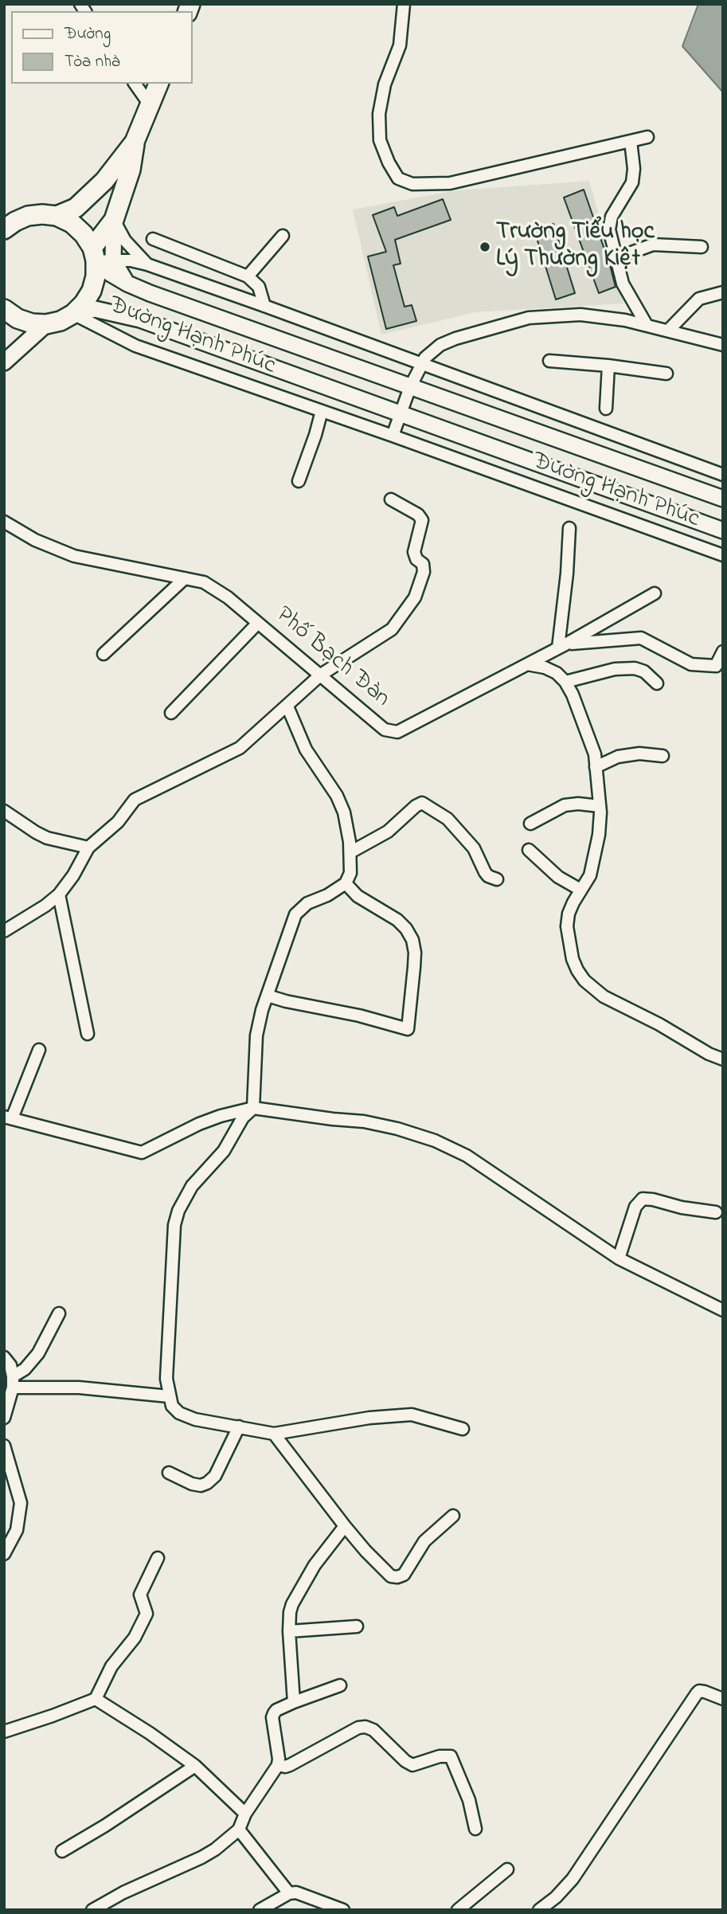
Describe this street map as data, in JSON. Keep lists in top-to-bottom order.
{
  "streets": {
    "main road": ["Đường Hạnh Phúc"],
    "street": ["Phố Bạch Đàn"]
  },
  "places": ["Trường Tiểu học Lý Thường Kiệt"],
  "legend": ["Đường", "Tòa nhà"]
}
